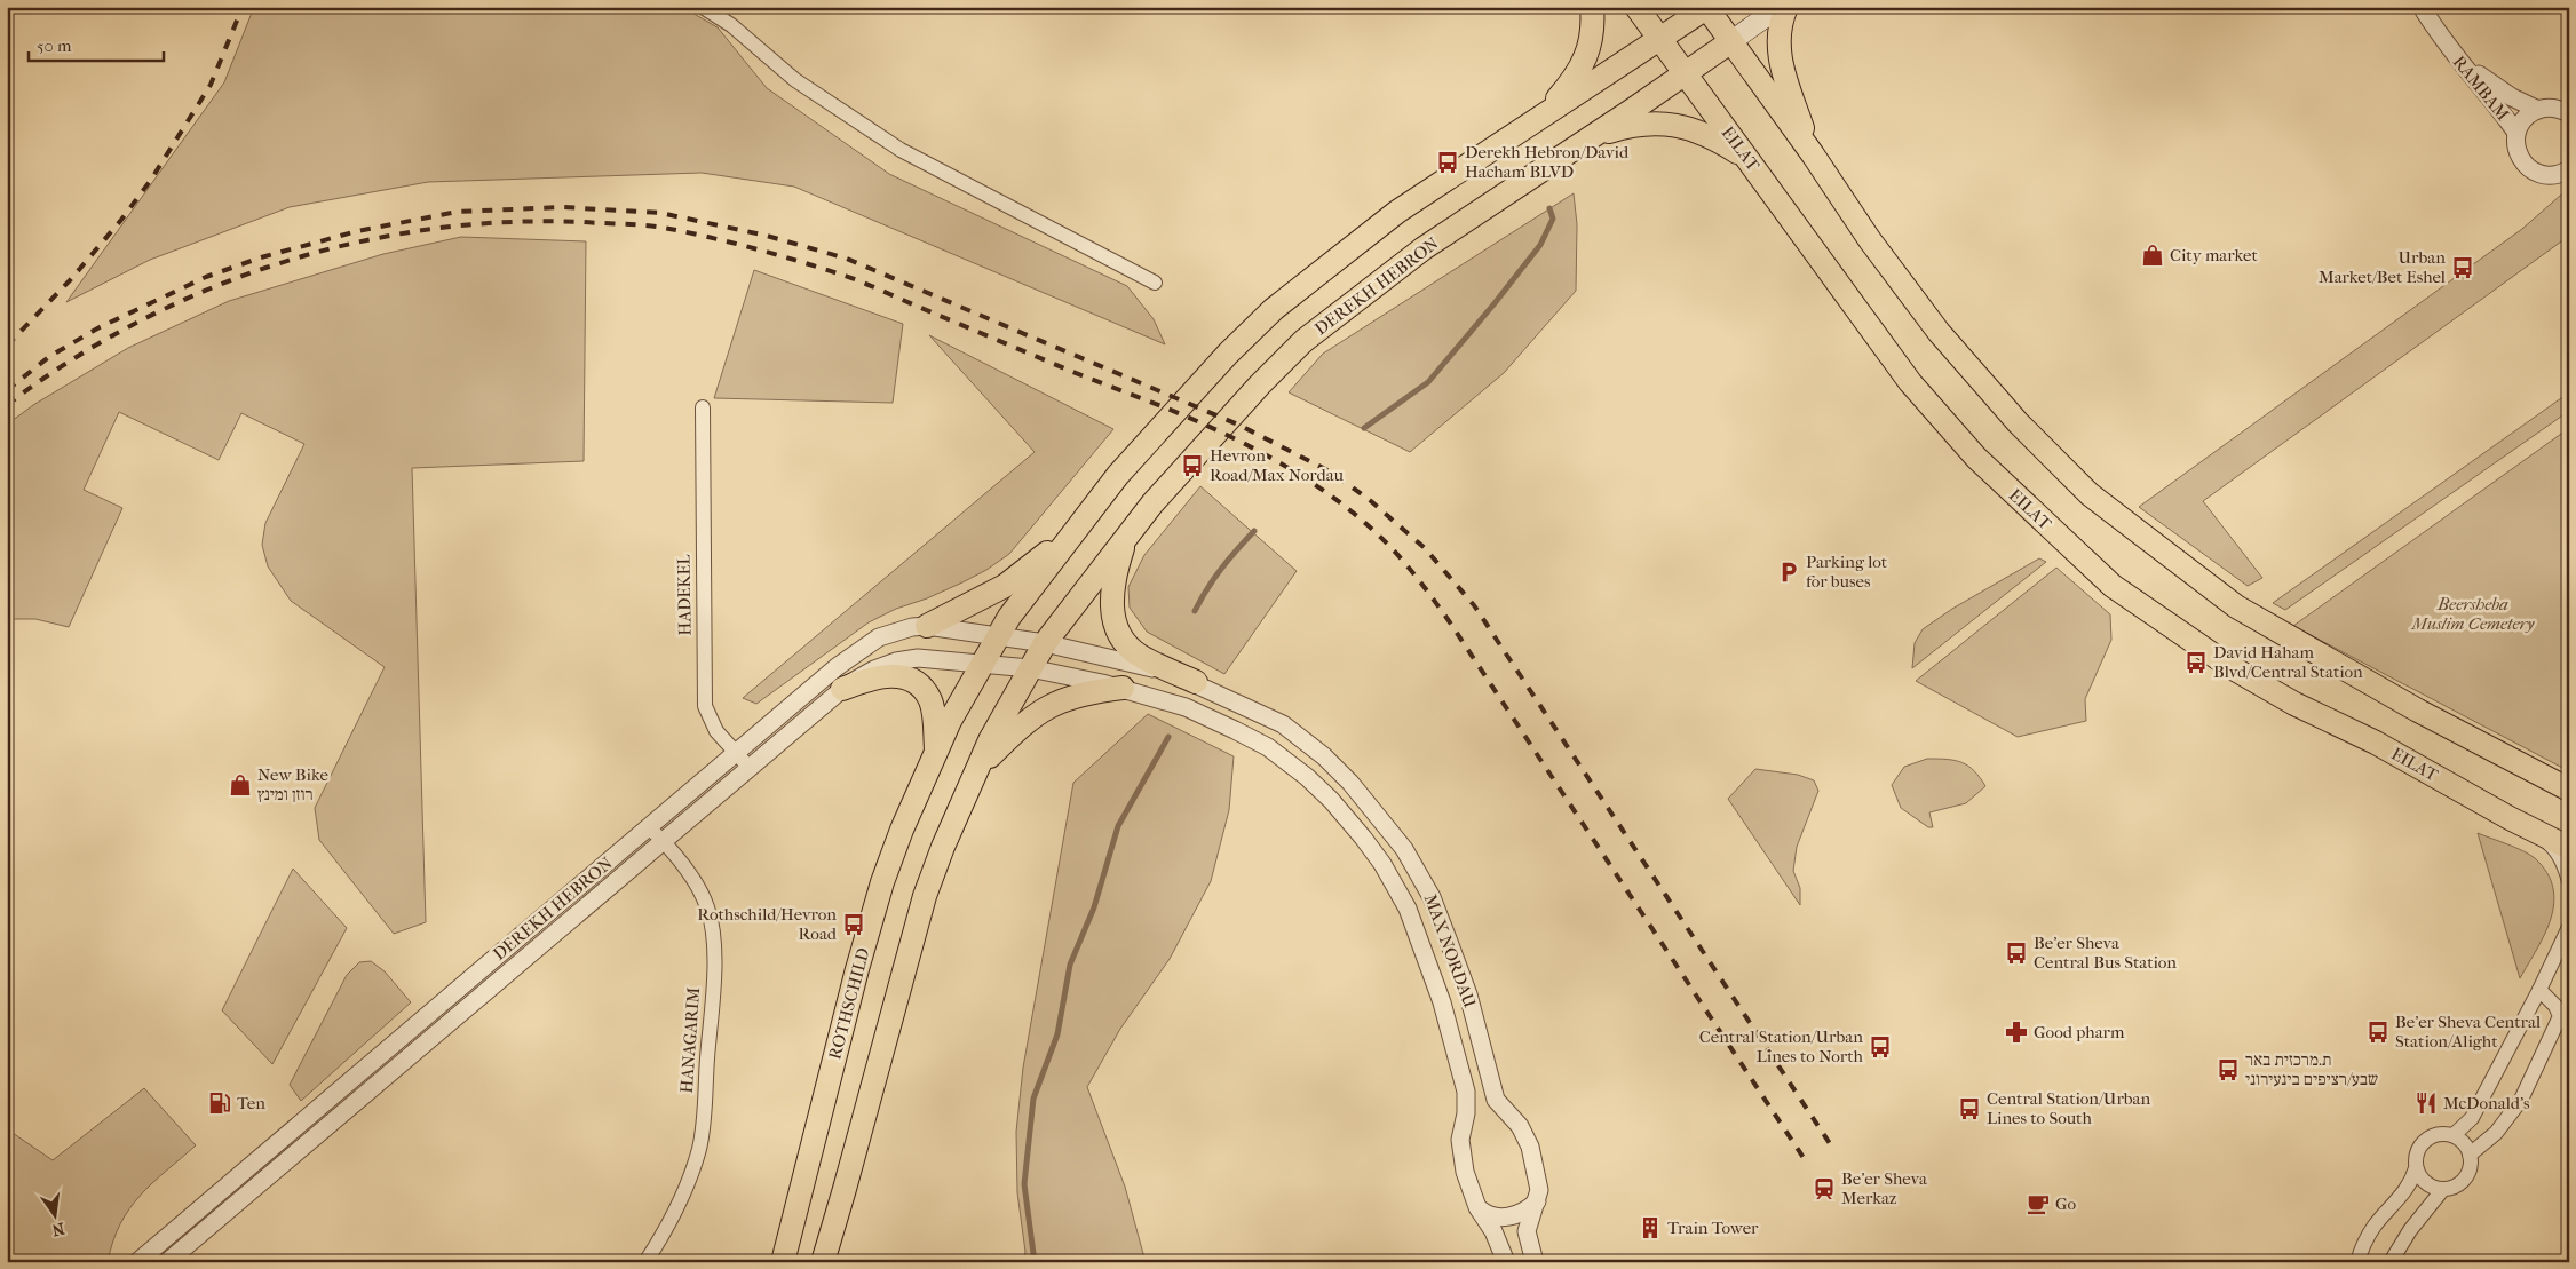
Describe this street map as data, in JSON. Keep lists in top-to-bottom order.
{
  "streets": {
    "highway": ["EILAT", "DEREKH HEBRON", "ROTHSCHILD"],
    "street": [
      "RAMBAM",
      "HADEKEL",
      "MAX NORDAU",
      "HANAGARIM"
    ]
  },
  "crossings": [
    ["EILAT", "DEREKH HEBRON"],
    ["DEREKH HEBRON", "HADEKEL"],
    ["DEREKH HEBRON", "MAX NORDAU"],
    ["DEREKH HEBRON", "HANAGARIM"]
  ],
  "parks": ["Beersheba Muslim Cemetery"],
  "places": {
    "bus stop": [
      "Derekh Hebron/David Hacham BLVD",
      "Urban Market/Bet Eshel",
      "Hevron Road/Max Nordau",
      "David Haham Blvd/Central Station",
      "Rothschild/Hevron Road",
      "Be'er Sheva Central Bus Station",
      "Be'er Sheva Central Station/Alight",
      "Central Station/Urban Lines to North",
      "ת.מרכזית באר שבע/רציפים בינעירוני",
      "Central Station/Urban Lines to South"
    ],
    "shop": ["City market", "New Bike רוזן ומינץ"],
    "parking": ["Parking lot for buses"],
    "pharmacy": ["Good pharm"],
    "fuel station": ["Ten"],
    "restaurant": ["McDonald's"],
    "station": ["Be'er Sheva Merkaz"],
    "cafe": ["Go"],
    "building": ["Train Tower"]
  },
  "scale_bar": "50 m",
  "north": "bottom"
}
